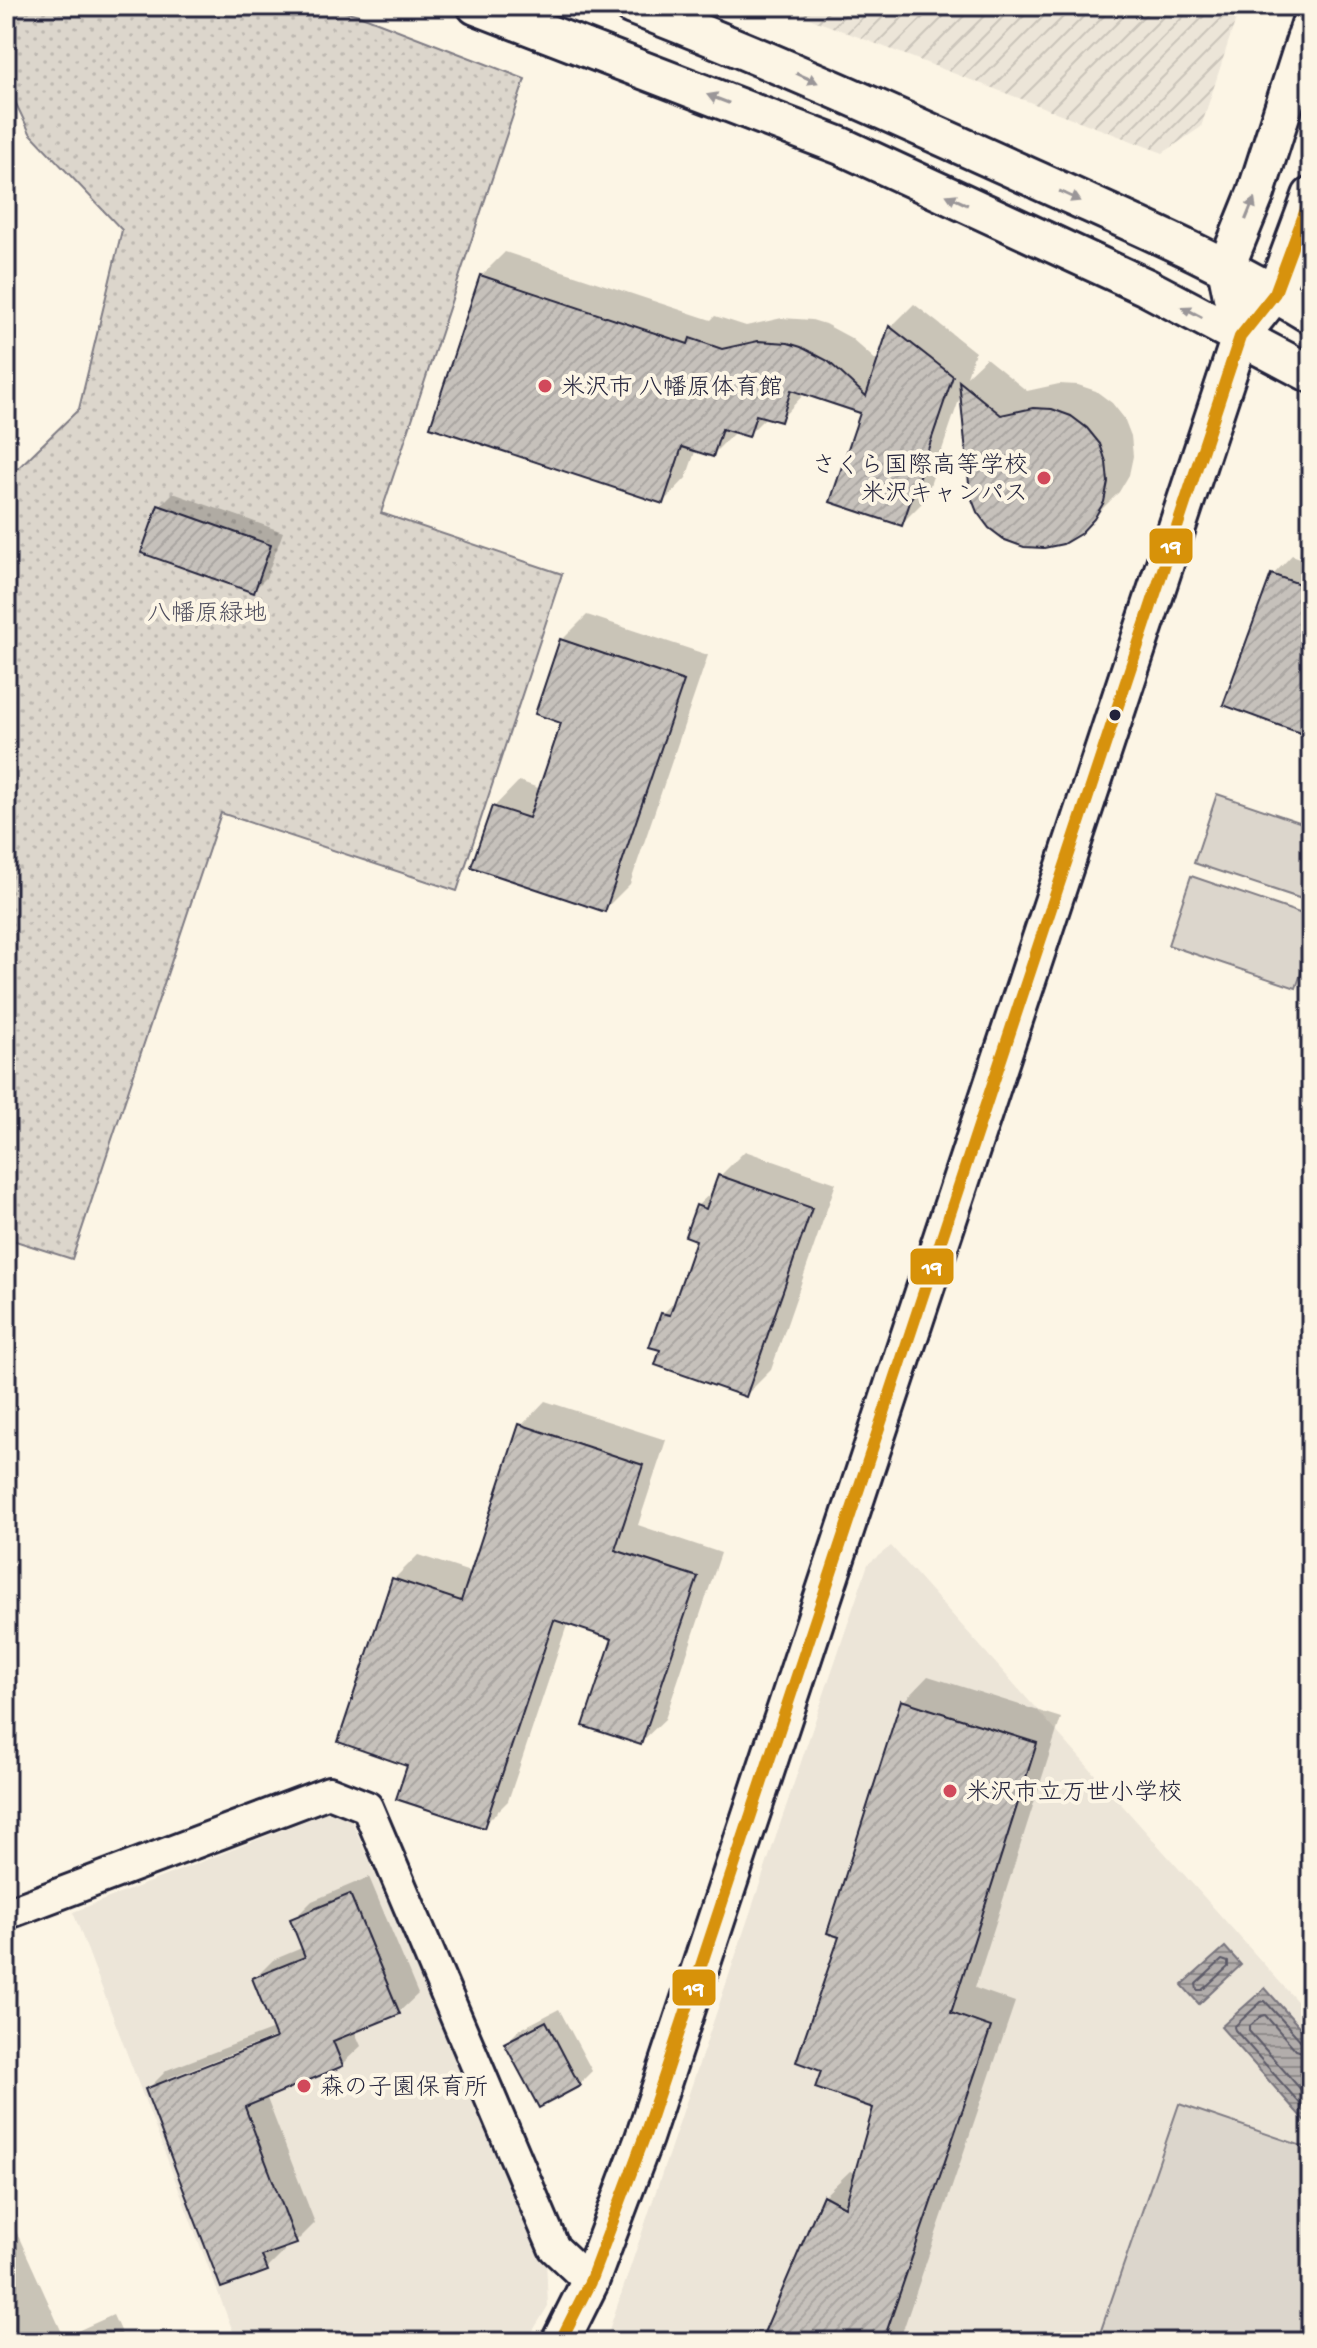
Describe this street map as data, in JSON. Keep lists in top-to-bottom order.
{
  "parks": ["八幡原緑地"],
  "places": [
    "米沢市 八幡原体育館",
    "さくら国際高等学校 米沢キャンパス",
    "米沢市立万世小学校",
    "森の子園保育所"
  ],
  "lines": ["transit line 19"]
}
